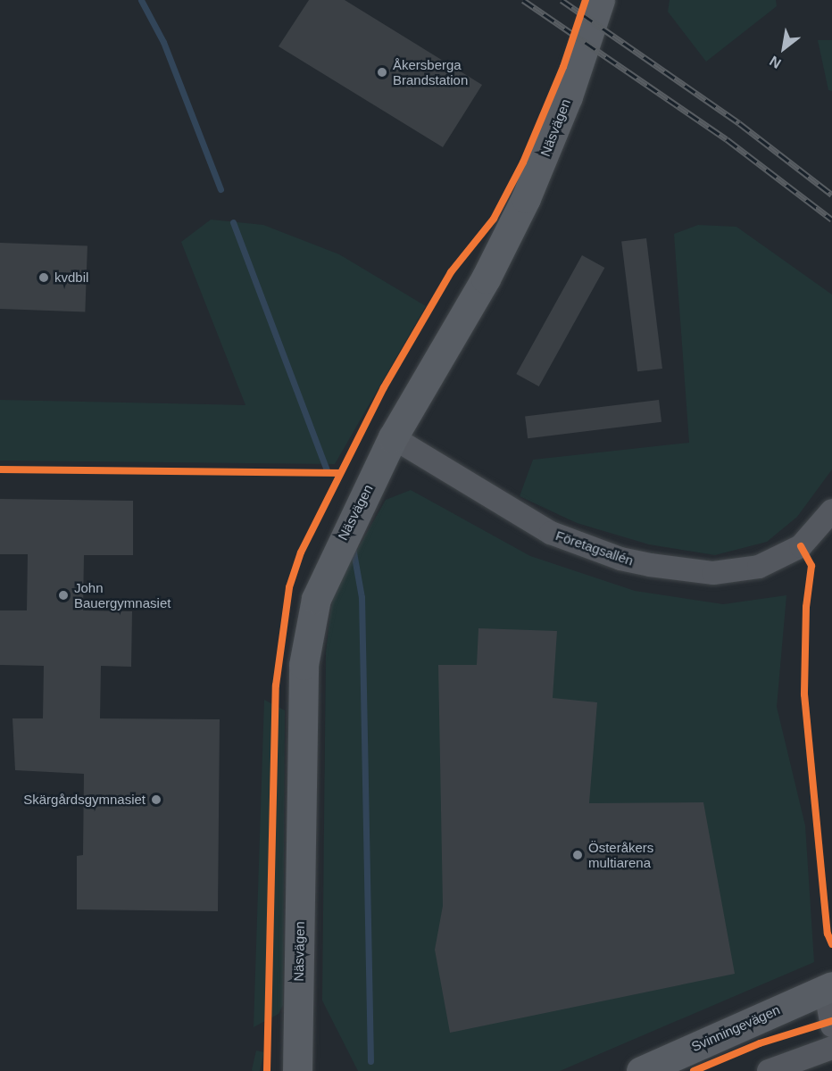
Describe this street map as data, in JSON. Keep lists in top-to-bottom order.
{
  "streets": {
    "street": ["Näsvägen", "Företagsallén", "Svinningevägen"]
  },
  "crossings": [
    ["Näsvägen", "Företagsallén"]
  ],
  "places": [
    "Åkersberga Brandstation",
    "kvdbil",
    "John Bauergymnasiet",
    "Skärgårdsgymnasiet",
    "Österåkers multiarena"
  ],
  "north": "bottom left"
}
